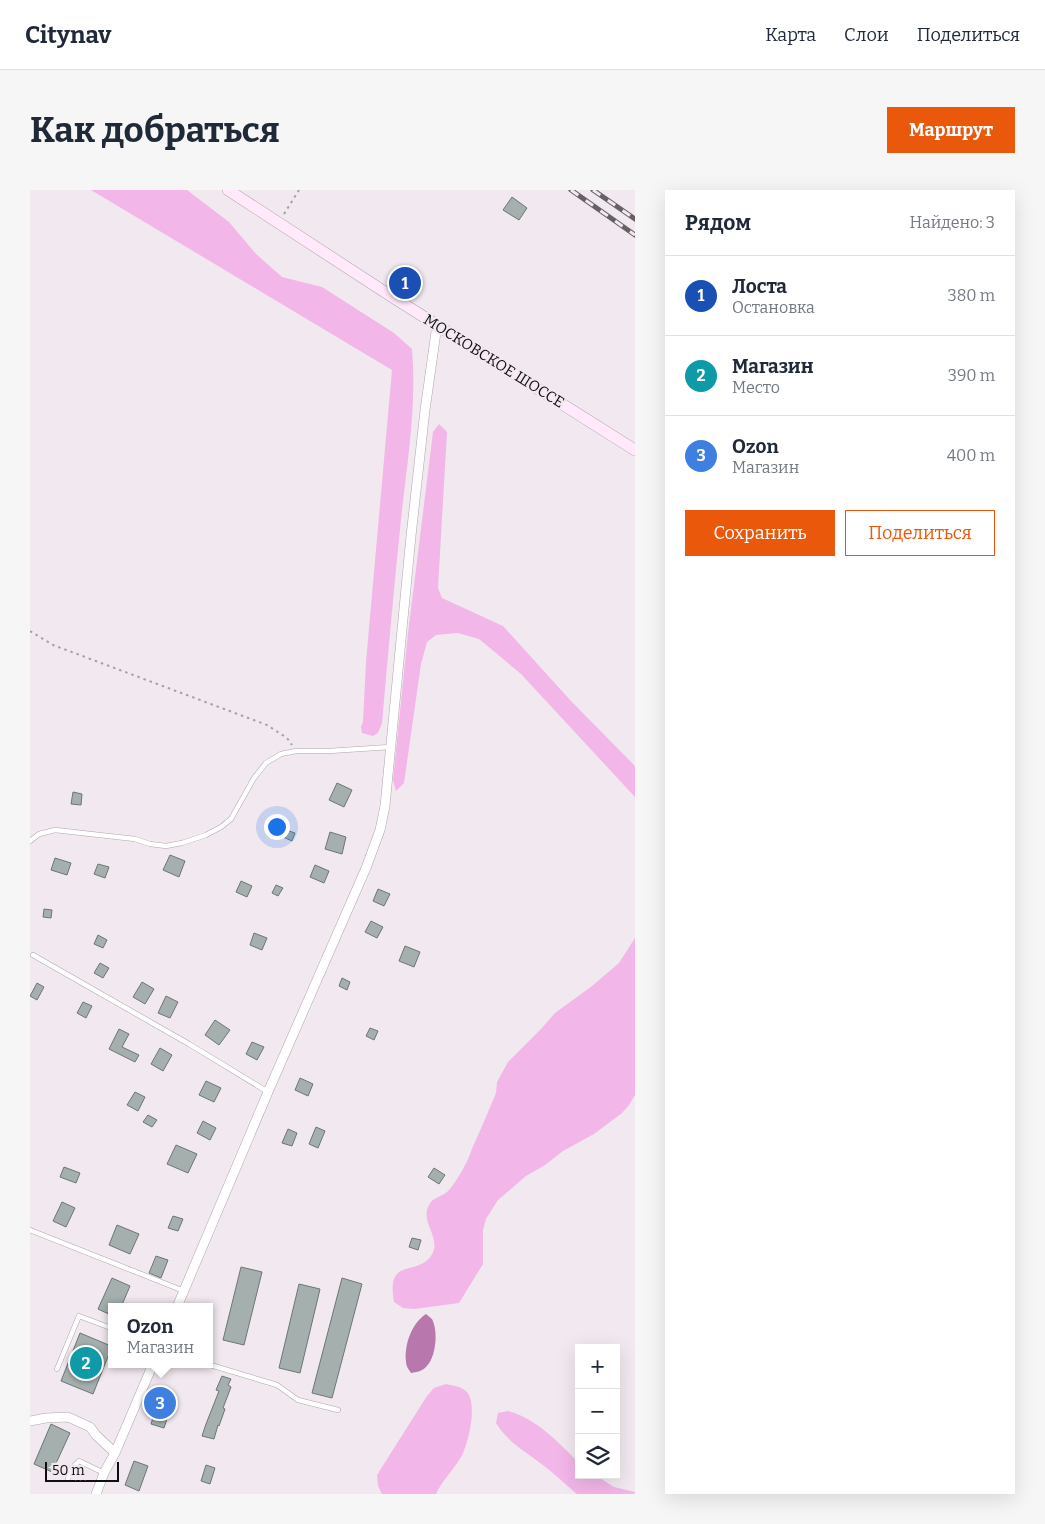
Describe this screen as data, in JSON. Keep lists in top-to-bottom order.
{
  "streets": {
    "main road": ["МОСКОВСКОЕ ШОССЕ"]
  },
  "scale_bar": "50 m",
  "page": {
    "header": "Citynav",
    "nav": ["Карта", "Слои", "Поделиться"],
    "buttons": [
      "Маршрут",
      ["Сохранить", "Поделиться"]
    ],
    "title": "Как добраться",
    "heading": ["Рядом", "Найдено: 3"],
    "list": [
      {
        "mark": "1",
        "name": "Лоста",
        "note": "Остановка",
        "value": "380 m"
      },
      {
        "mark": "2",
        "name": "Магазин",
        "note": "Место",
        "value": "390 m"
      },
      {
        "mark": "3",
        "name": "Ozon",
        "note": "Магазин",
        "value": "400 m"
      }
    ],
    "pins": ["1", "2", "3"],
    "popup": ["Ozon", "Магазин"],
    "map_buttons": ["+", "−"],
    "scale": "50 m"
  }
}
